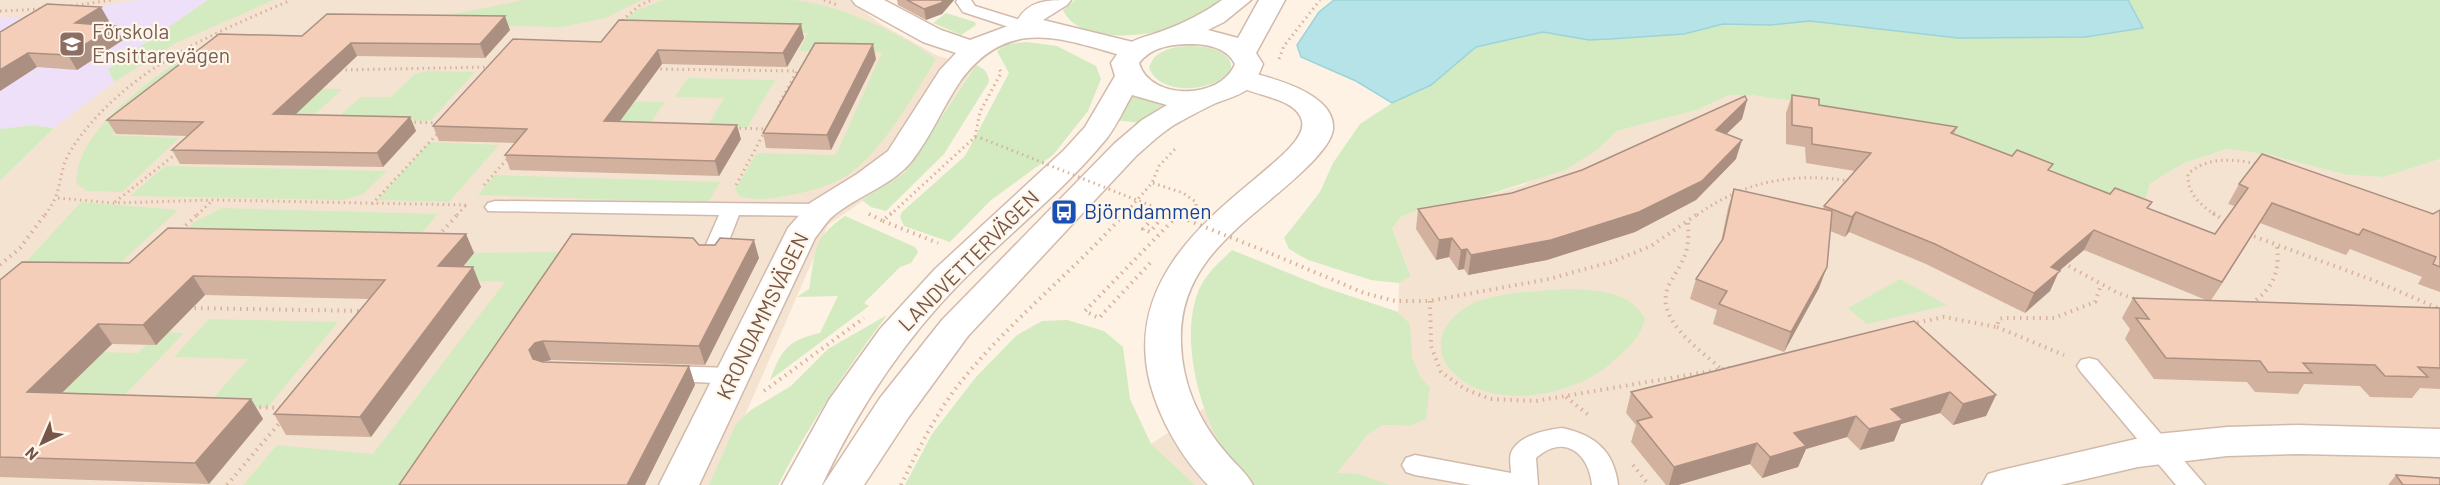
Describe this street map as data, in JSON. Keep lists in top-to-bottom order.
{
  "streets": {
    "street": ["LANDVETTERVÄGEN", "KRONDAMMSVÄGEN"]
  },
  "crossings": [
    ["LANDVETTERVÄGEN", "KRONDAMMSVÄGEN"]
  ],
  "places": {
    "school or university": ["Förskola Ensittarevägen"],
    "bus stop": ["Björndammen"]
  },
  "north": "bottom left"
}
